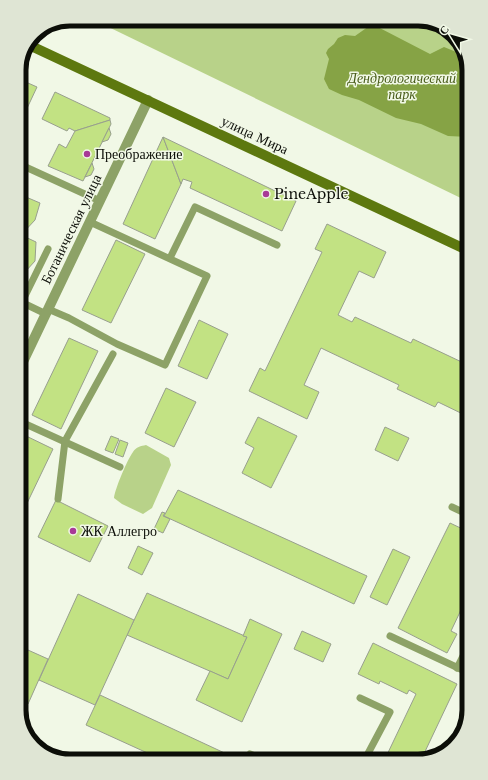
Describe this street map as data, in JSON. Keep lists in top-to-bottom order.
{
  "streets": {
    "street": ["улица Мира", "Ботаническая улица"]
  },
  "crossings": [
    ["улица Мира", "Ботаническая улица"]
  ],
  "parks": ["Дендрологический парк"],
  "places": ["Преображение", "PineApple", "ЖК Аллегро"],
  "north": "top left"
}
